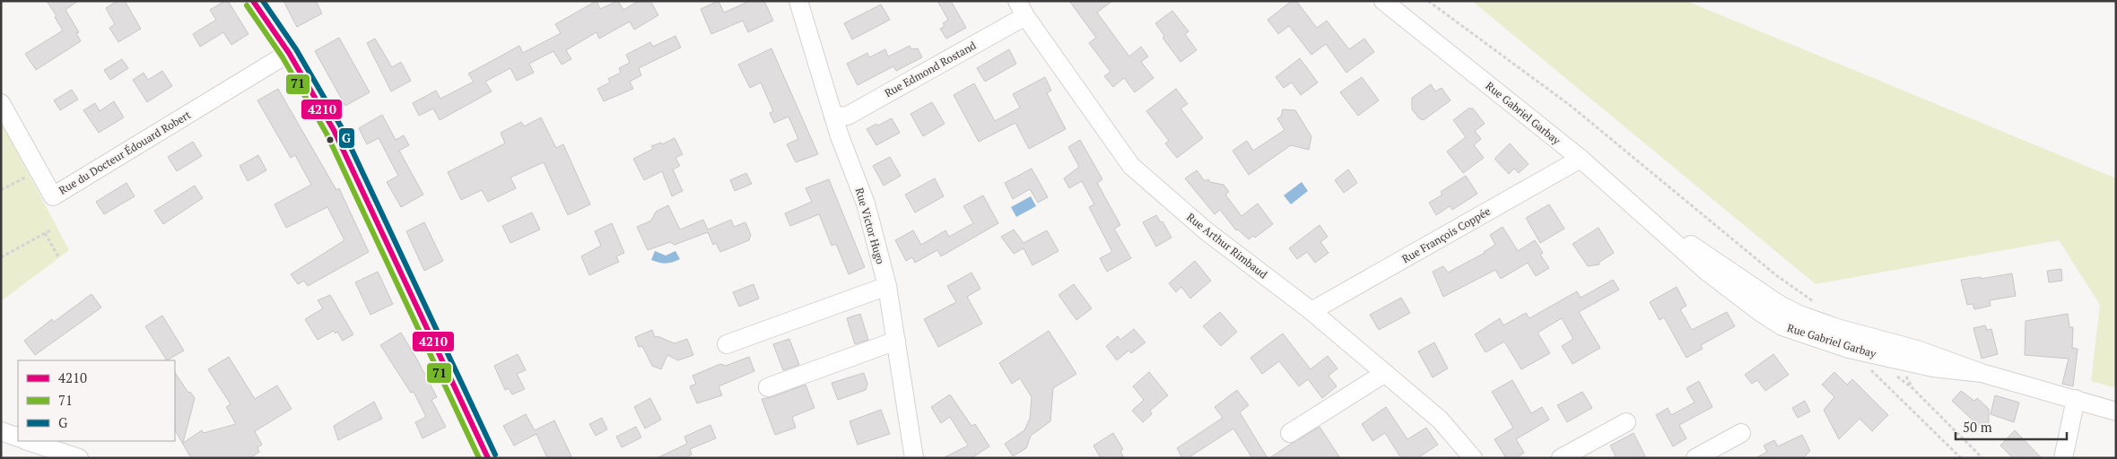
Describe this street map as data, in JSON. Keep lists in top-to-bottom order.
{
  "streets": {
    "street": [
      "Rue Edmond Rostand",
      "Rue Gabriel Garbay",
      "Rue du Docteur Édouard Robert",
      "Rue Victor Hugo",
      "Rue François Coppée",
      "Rue Arthur Rimbaud"
    ]
  },
  "crossings": [
    ["Rue Edmond Rostand", "Rue Victor Hugo"],
    ["Rue Edmond Rostand", "Rue Arthur Rimbaud"],
    ["Rue Gabriel Garbay", "Rue François Coppée"],
    ["Rue François Coppée", "Rue Arthur Rimbaud"]
  ],
  "lines": ["transit line 4210", "transit line G", "transit line 71"],
  "legend": ["4210", "71", "G"],
  "scale_bar": "50 m"
}
